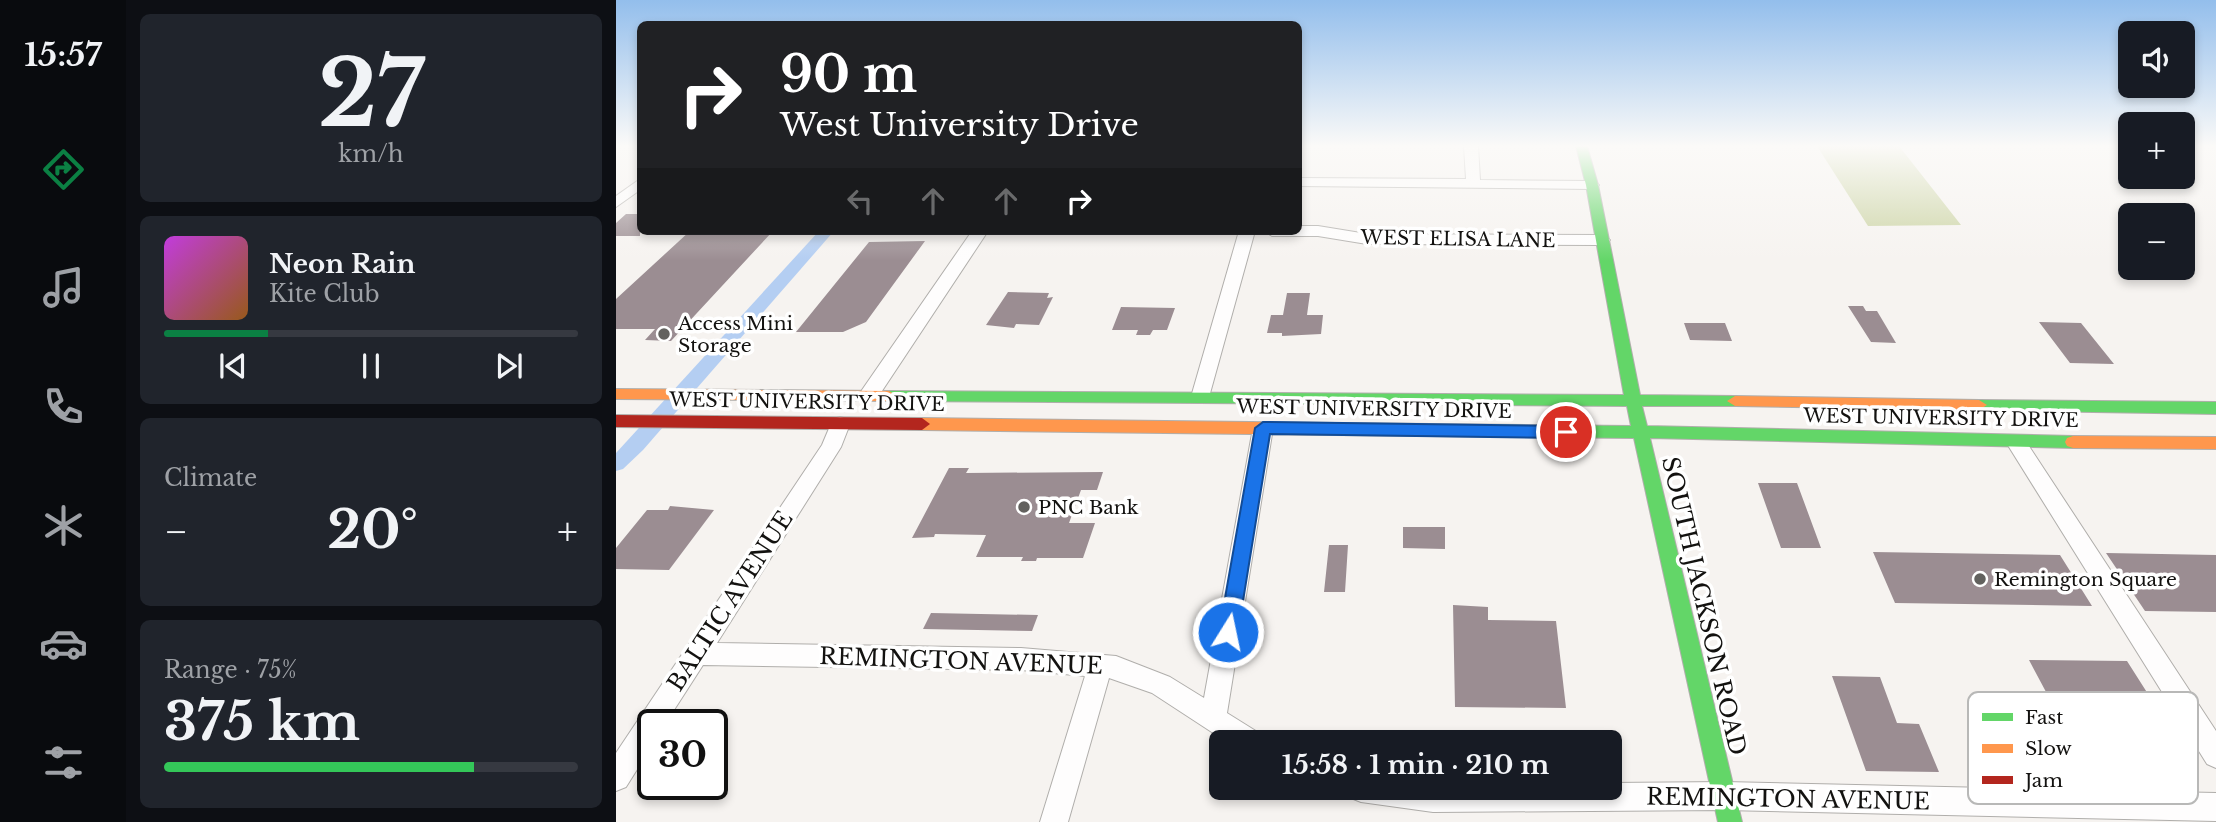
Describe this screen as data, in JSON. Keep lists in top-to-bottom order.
{
  "streets": {
    "main road": ["WEST UNIVERSITY DRIVE", "SOUTH JACKSON ROAD"],
    "street": ["WEST ELISA LANE", "BALTIC AVENUE", "REMINGTON AVENUE"]
  },
  "crossings": [
    ["WEST ELISA LANE", "SOUTH JACKSON ROAD"],
    ["WEST UNIVERSITY DRIVE", "BALTIC AVENUE"],
    ["WEST UNIVERSITY DRIVE", "SOUTH JACKSON ROAD"],
    ["BALTIC AVENUE", "REMINGTON AVENUE"],
    ["SOUTH JACKSON ROAD", "REMINGTON AVENUE"]
  ],
  "places": ["Access Mini Storage", "PNC Bank", "Remington Square"],
  "legend": ["Fast", "Slow", "Jam"],
  "page": {
    "tabs": "15:57",
    "tile": [
      ["27", "km/h"],
      "Climate",
      ["Range · 75%", "375 km"]
    ],
    "map_buttons": ["+", "−"],
    "turn": ["90 m", "West University Drive"],
    "song": ["Neon Rain", "Kite Club"],
    "heat": ["−", "20°", "+"],
    "limit": "30",
    "trip": "15:58 · 1 min · 210 m"
  }
}
